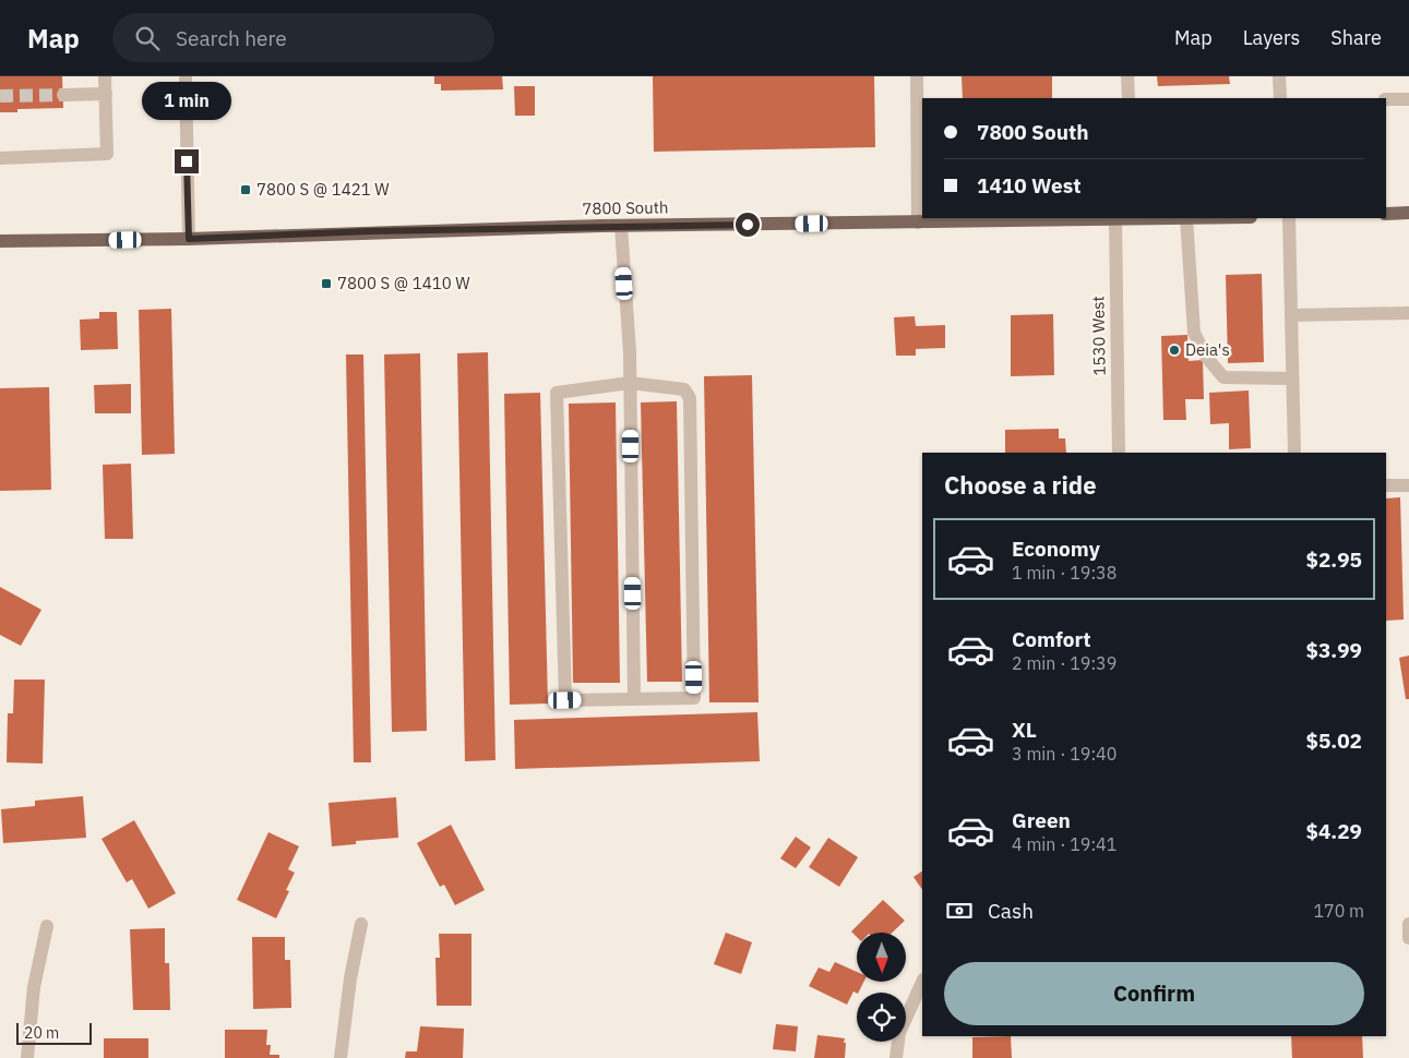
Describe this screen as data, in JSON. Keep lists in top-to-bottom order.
{
  "streets": {
    "main road": ["7800 South"],
    "street": ["1530 West"]
  },
  "crossings": [
    ["7800 South", "1530 West"]
  ],
  "places": {
    "transit": ["7800 S @ 1421 W", "7800 S @ 1410 W"],
    "other": ["Deia's"]
  },
  "scale_bar": "20 m",
  "north": "bottom",
  "page": {
    "header": "Map",
    "search": "Search here",
    "nav": ["Map", "Layers", "Share"],
    "bubble": "1 min",
    "banner": ["7800 South", "1410 West"],
    "heading": "Choose a ride",
    "list": [
      {
        "name": "Economy",
        "note": "1 min · 19:38",
        "value": "$2.95"
      },
      {
        "name": "Comfort",
        "note": "2 min · 19:39",
        "value": "$3.99"
      },
      {
        "name": "XL",
        "note": "3 min · 19:40",
        "value": "$5.02"
      },
      {
        "name": "Green",
        "note": "4 min · 19:41",
        "value": "$4.29"
      }
    ],
    "pay": ["Cash", "170 m"],
    "buttons": "Confirm",
    "scale": "20 m"
  }
}
